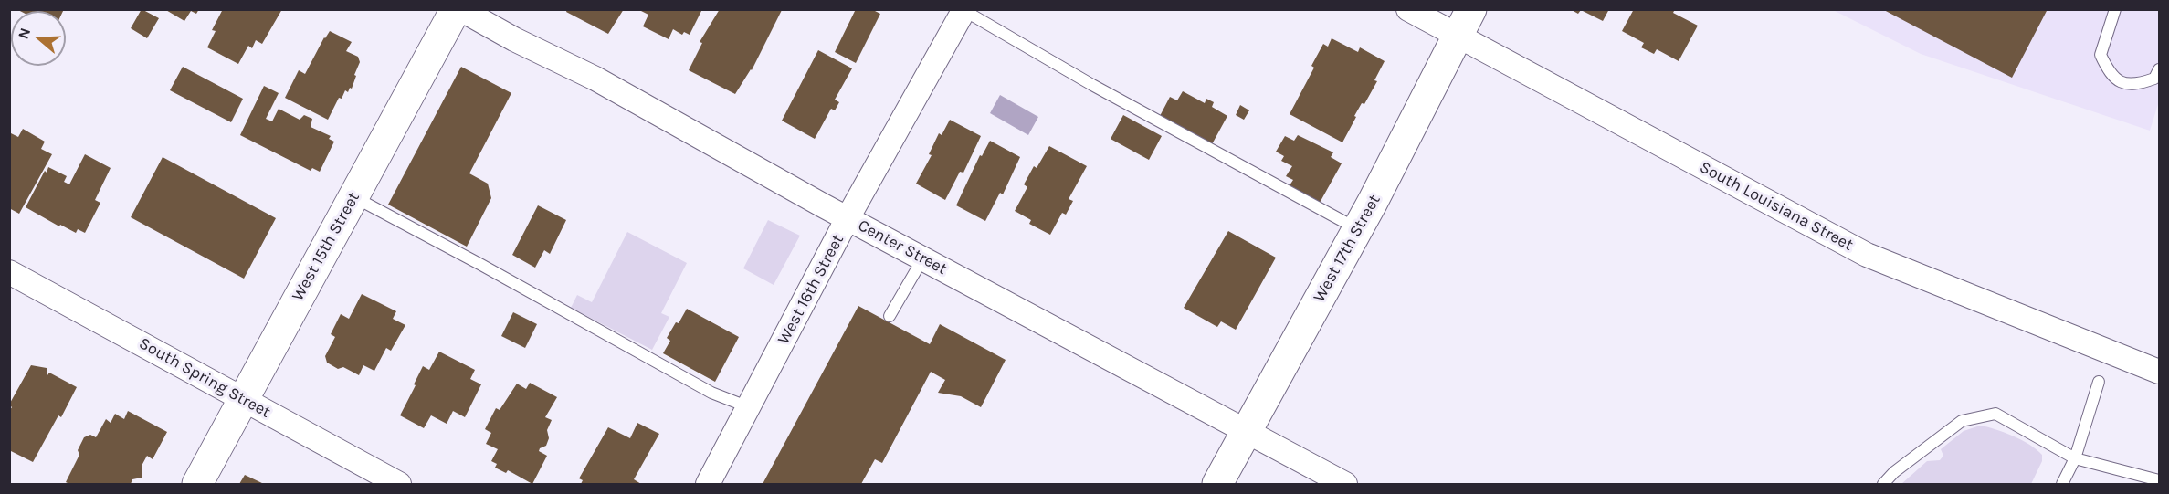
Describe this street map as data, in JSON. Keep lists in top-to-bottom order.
{
  "streets": {
    "street": [
      "South Louisiana Street",
      "West 15th Street",
      "Center Street",
      "West 17th Street",
      "West 16th Street",
      "South Spring Street"
    ]
  },
  "crossings": [
    ["South Louisiana Street", "West 17th Street"],
    ["West 15th Street", "South Spring Street"],
    ["Center Street", "West 17th Street"],
    ["Center Street", "West 16th Street"]
  ],
  "north": "left"
}
